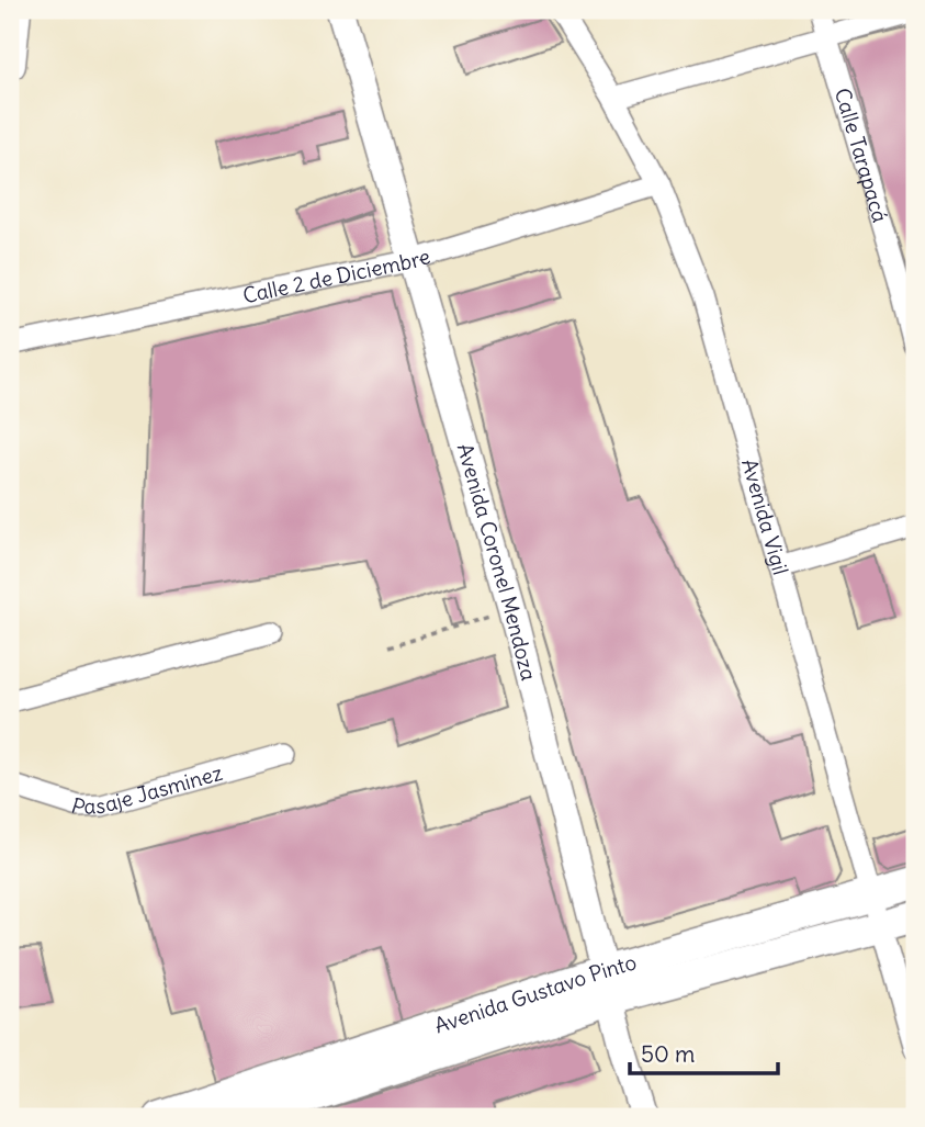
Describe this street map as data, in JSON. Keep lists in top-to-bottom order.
{
  "streets": {
    "main road": ["Avenida Gustavo Pinto"],
    "street": [
      "Calle Tarapacá",
      "Calle 2 de Diciembre",
      "Avenida Vigil",
      "Avenida Coronel Mendoza",
      "Pasaje Jasminez"
    ]
  },
  "crossings": [
    ["Calle 2 de Diciembre", "Avenida Vigil"],
    ["Calle 2 de Diciembre", "Avenida Coronel Mendoza"],
    ["Avenida Vigil", "Avenida Gustavo Pinto"],
    ["Avenida Coronel Mendoza", "Avenida Gustavo Pinto"]
  ],
  "scale_bar": "50 m"
}
